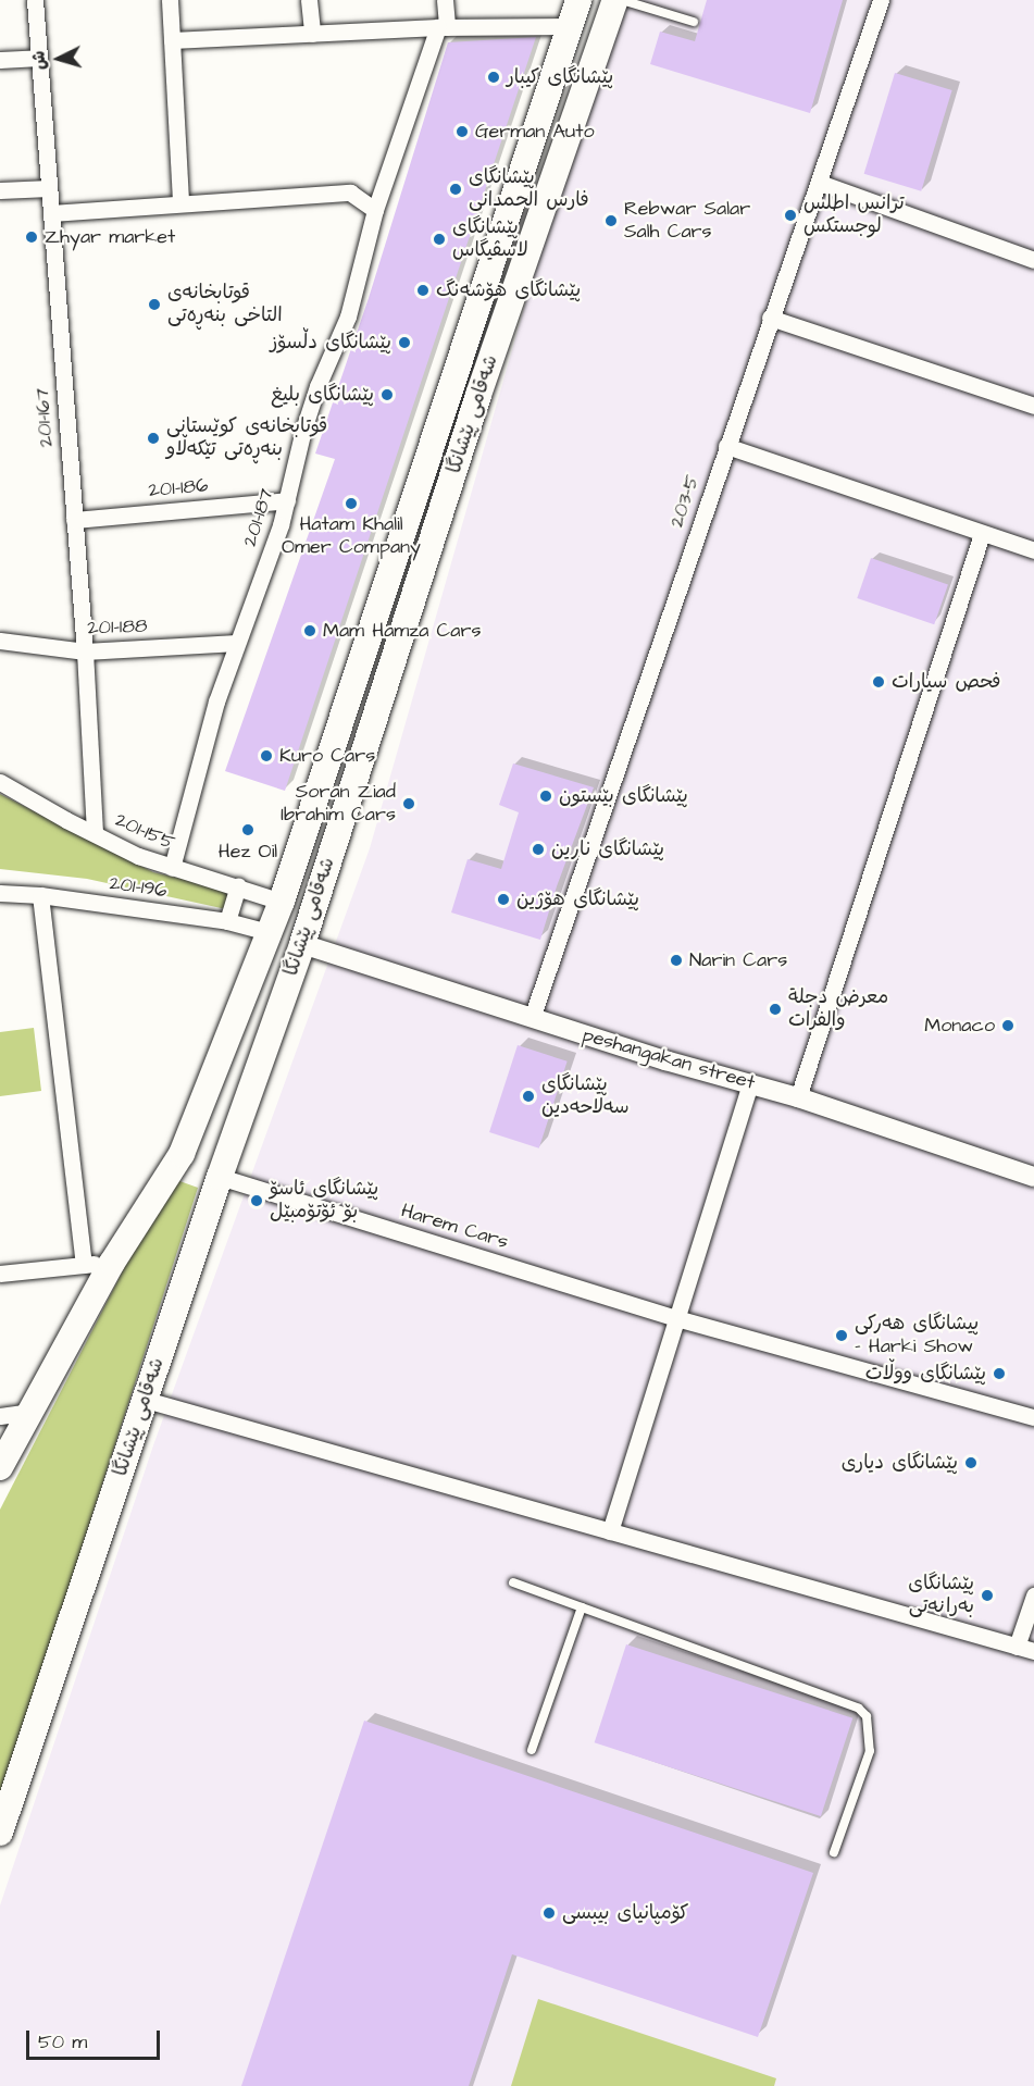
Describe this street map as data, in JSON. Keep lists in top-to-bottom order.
{
  "streets": {
    "main road": ["شەقامی پێشانگا"],
    "street": [
      "201-167",
      "201-186",
      "203-5",
      "201-187",
      "201-188",
      "201-155",
      "201-196",
      "peshangakan street",
      "Harem Cars"
    ]
  },
  "crossings": [
    ["شەقامی پێشانگا", "201-155"],
    ["شەقامی پێشانگا", "201-196"],
    ["شەقامی پێشانگا", "peshangakan street"],
    ["شەقامی پێشانگا", "Harem Cars"],
    ["201-167", "201-186"],
    ["201-167", "201-188"],
    ["201-167", "201-155"],
    ["201-186", "201-187"],
    ["203-5", "peshangakan street"],
    ["201-187", "201-188"],
    ["201-187", "201-155"]
  ],
  "places": [
    "پێشانگای کیبار",
    "German Auto",
    "پێشانگای فارس الحمدانی",
    "ترانس اطلس لوجستكس",
    "Rebwar Salar Salh Cars",
    "Zhyar market",
    "پێشانگای لاسڤیگاس",
    "پێشانگای هۆشەنگ",
    "قوتابخانەی التاخی بنەڕەتی",
    "پێشانگای دڵسۆز",
    "پێشانگای بلیغ",
    "قوتابخانەی کوێستانی بنەڕەتی تێکەڵاو",
    "Hatam Khalil Omer Company",
    "Mam Hamza Cars",
    "فحص سيارات",
    "Kuro Cars",
    "پێشانگای بێستون",
    "Soran Ziad Ibrahim Cars",
    "Hez Oil",
    "پێشانگای نارین",
    "پێشانگای هۆژین",
    "Narin Cars",
    "معرض دجلة والفرات",
    "Monaco",
    "پێشانگای سەلاحەدین",
    "پێشانگای ئاسۆ بۆ ئۆتۆمبێل",
    "پیشانگای هەرکی - Harki Show",
    "پێشانگای ووڵات",
    "پێشانگای دیاری",
    "پێشانگای بەرانەتی",
    "كۆمپانیای بیبسی"
  ],
  "scale_bar": "50 m",
  "north": "left"
}
